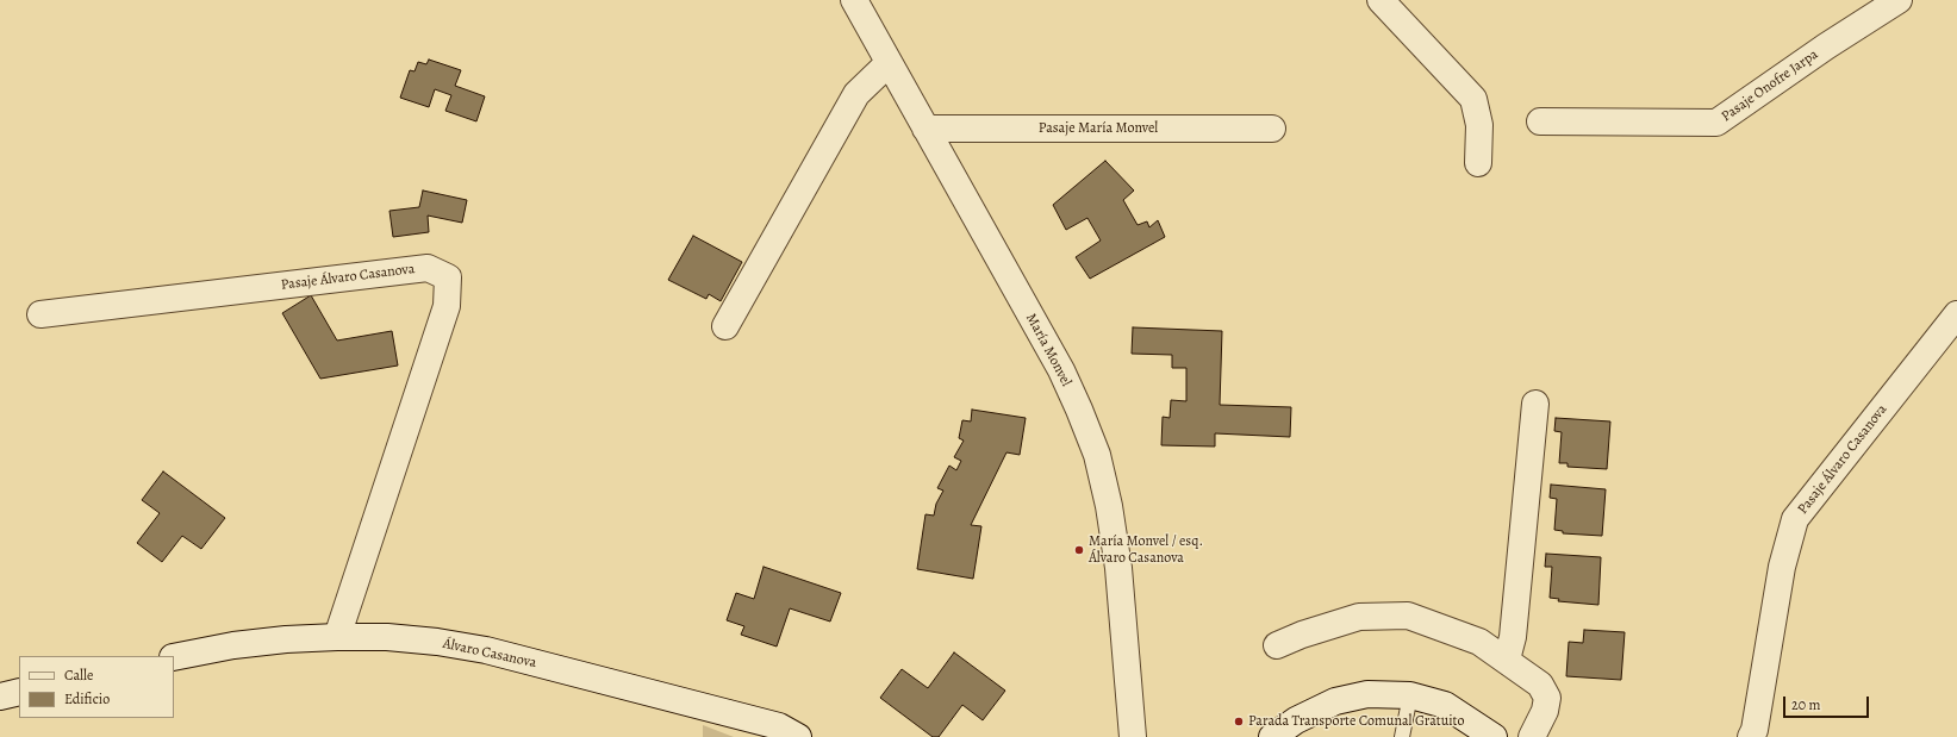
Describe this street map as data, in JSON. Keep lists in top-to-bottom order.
{
  "streets": {
    "street": [
      "Pasaje Onofre Jarpa",
      "Pasaje María Monvel",
      "Pasaje Álvaro Casanova",
      "María Monvel",
      "Álvaro Casanova"
    ]
  },
  "crossings": [
    ["Pasaje María Monvel", "María Monvel"],
    ["Pasaje Álvaro Casanova", "Álvaro Casanova"]
  ],
  "places": ["María Monvel / esq. Álvaro Casanova", "Parada Transporte Comunal Gratuito"],
  "legend": ["Calle", "Edificio"],
  "scale_bar": "20 m"
}
